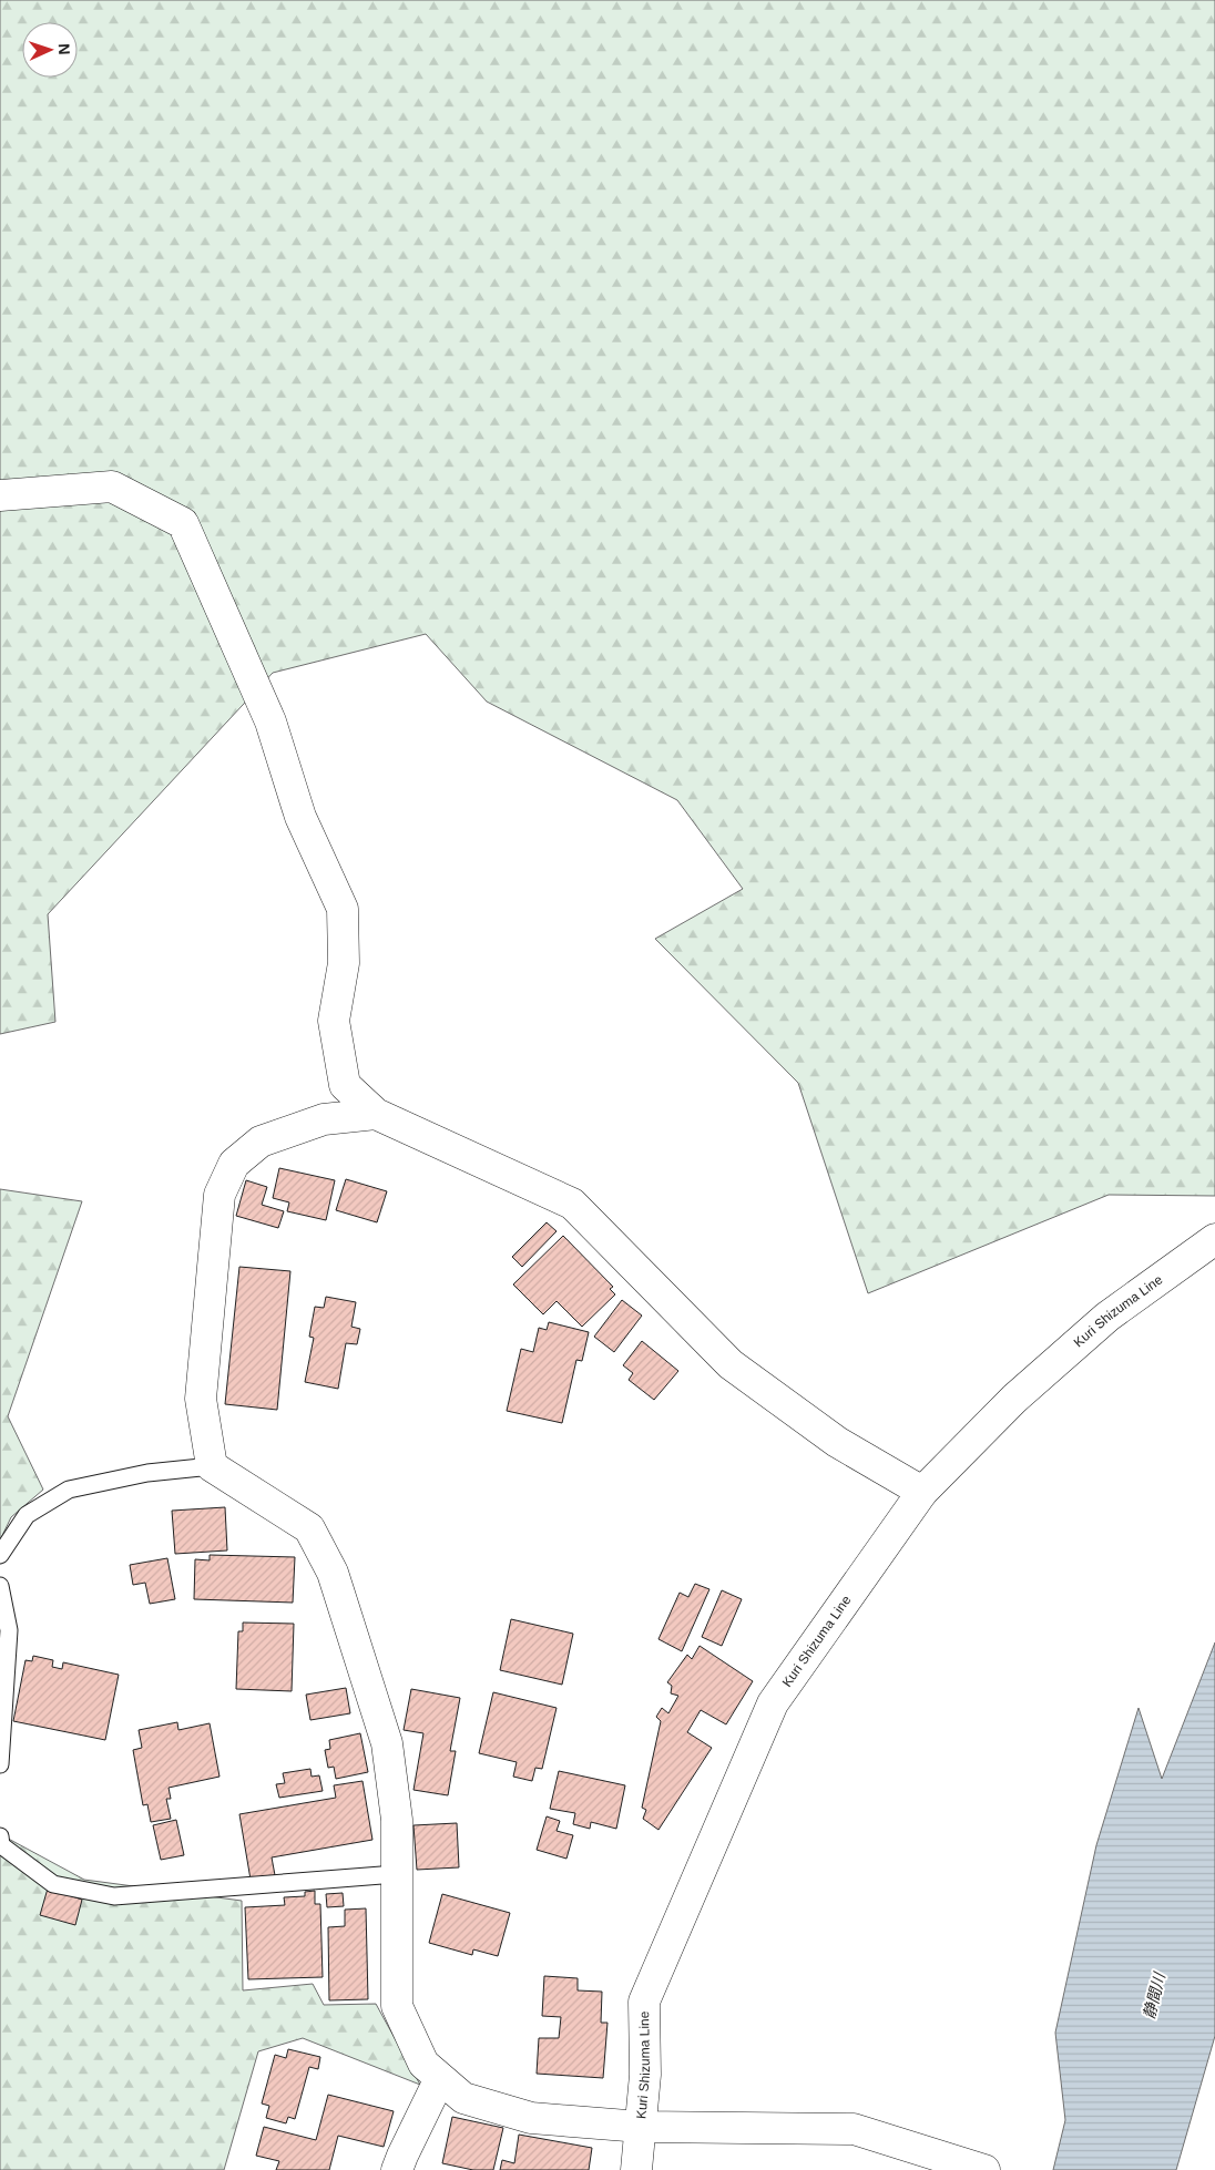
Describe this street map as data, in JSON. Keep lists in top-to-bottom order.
{
  "streets": {
    "street": ["Kuri Shizuma Line"]
  },
  "water": ["静間川"],
  "north": "right"
}
